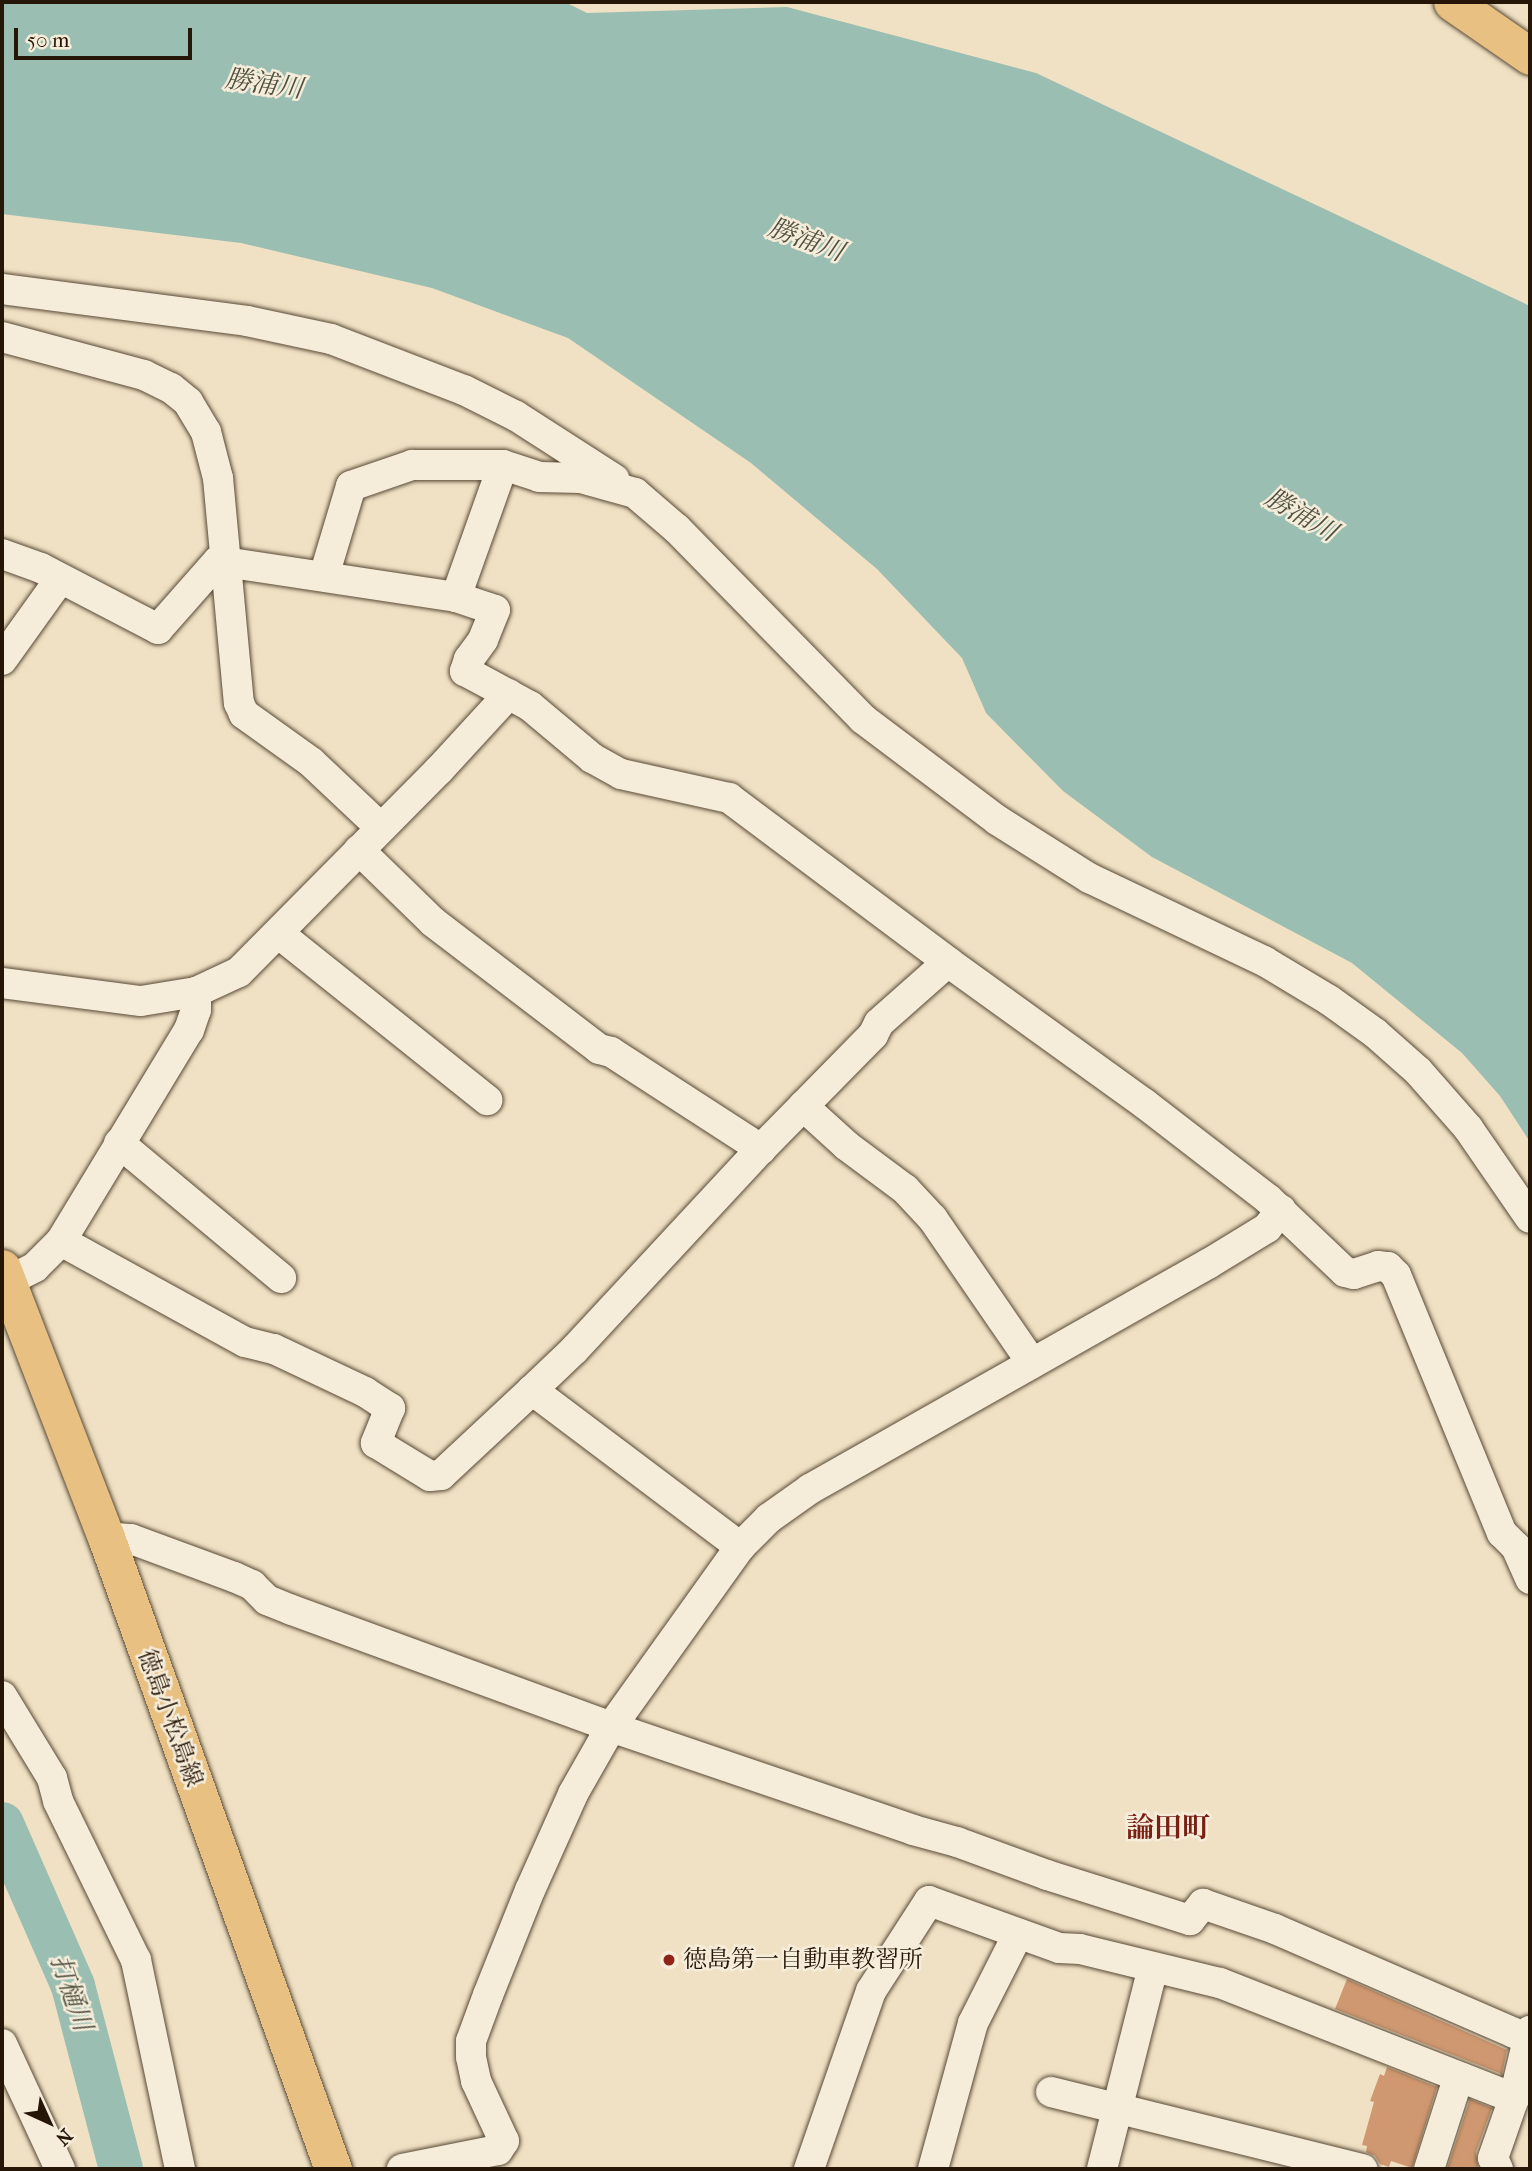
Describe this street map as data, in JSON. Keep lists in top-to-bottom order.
{
  "streets": {
    "main road": ["徳島小松島線"]
  },
  "districts": ["論田町"],
  "water": ["勝浦川", "打樋川"],
  "places": ["徳島第一自動車教習所"],
  "scale_bar": "50 m",
  "north": "bottom right"
}
